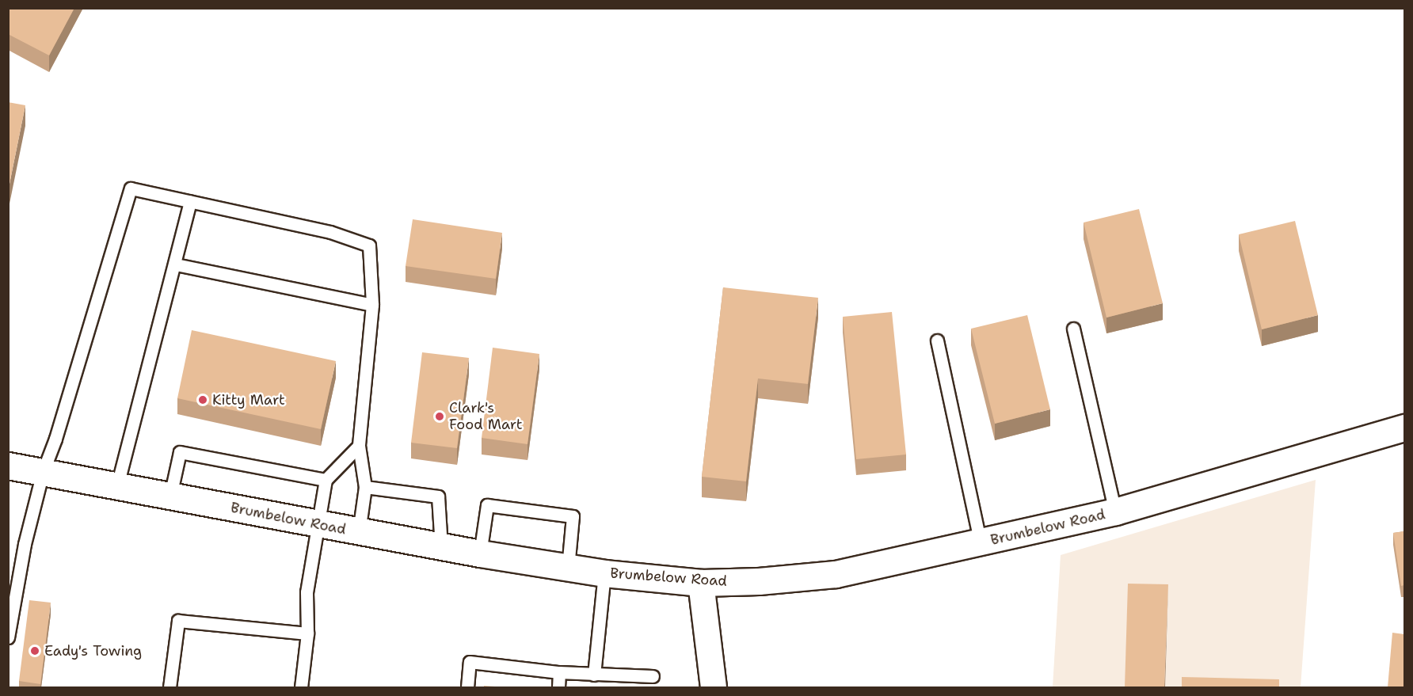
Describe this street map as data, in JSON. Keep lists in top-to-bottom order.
{
  "streets": {
    "street": ["Brumbelow Road"]
  },
  "places": ["Kitty Mart", "Clark's Food Mart", "Eady's Towing"]
}
